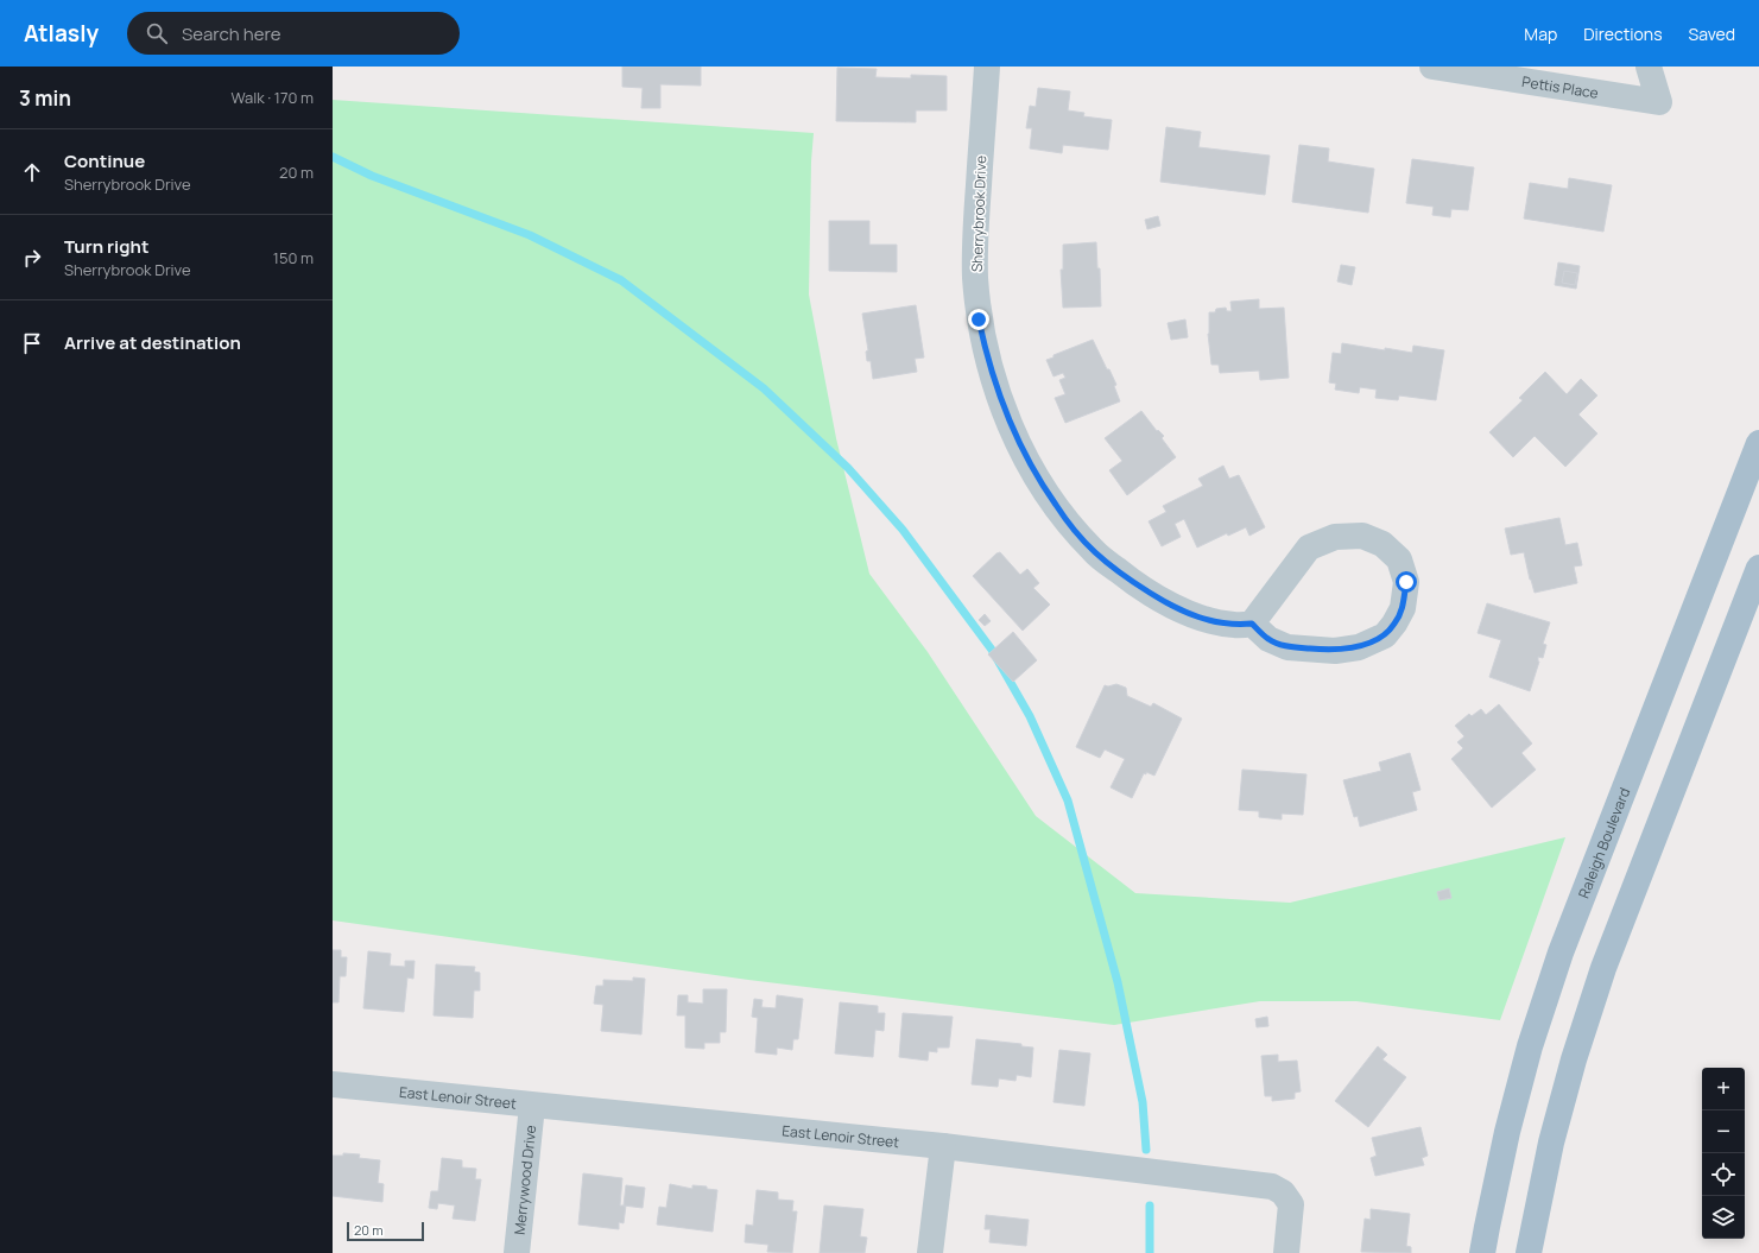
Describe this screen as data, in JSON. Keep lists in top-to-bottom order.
{
  "streets": {
    "main road": ["Raleigh Boulevard"],
    "street": [
      "Pettis Place",
      "Sherrybrook Drive",
      "East Lenoir Street",
      "Merrywood Drive"
    ]
  },
  "crossings": [
    ["East Lenoir Street", "Merrywood Drive"]
  ],
  "scale_bar": "20 m",
  "page": {
    "header": "Atlasly",
    "search": "Search here",
    "nav": ["Map", "Directions", "Saved"],
    "heading": ["3 min", "Walk · 170 m"],
    "list": [
      ["Continue", "Sherrybrook Drive", "20 m"],
      ["Turn right", "Sherrybrook Drive", "150 m"],
      "Arrive at destination"
    ],
    "map_buttons": ["+", "−"],
    "scale": "20 m"
  }
}
